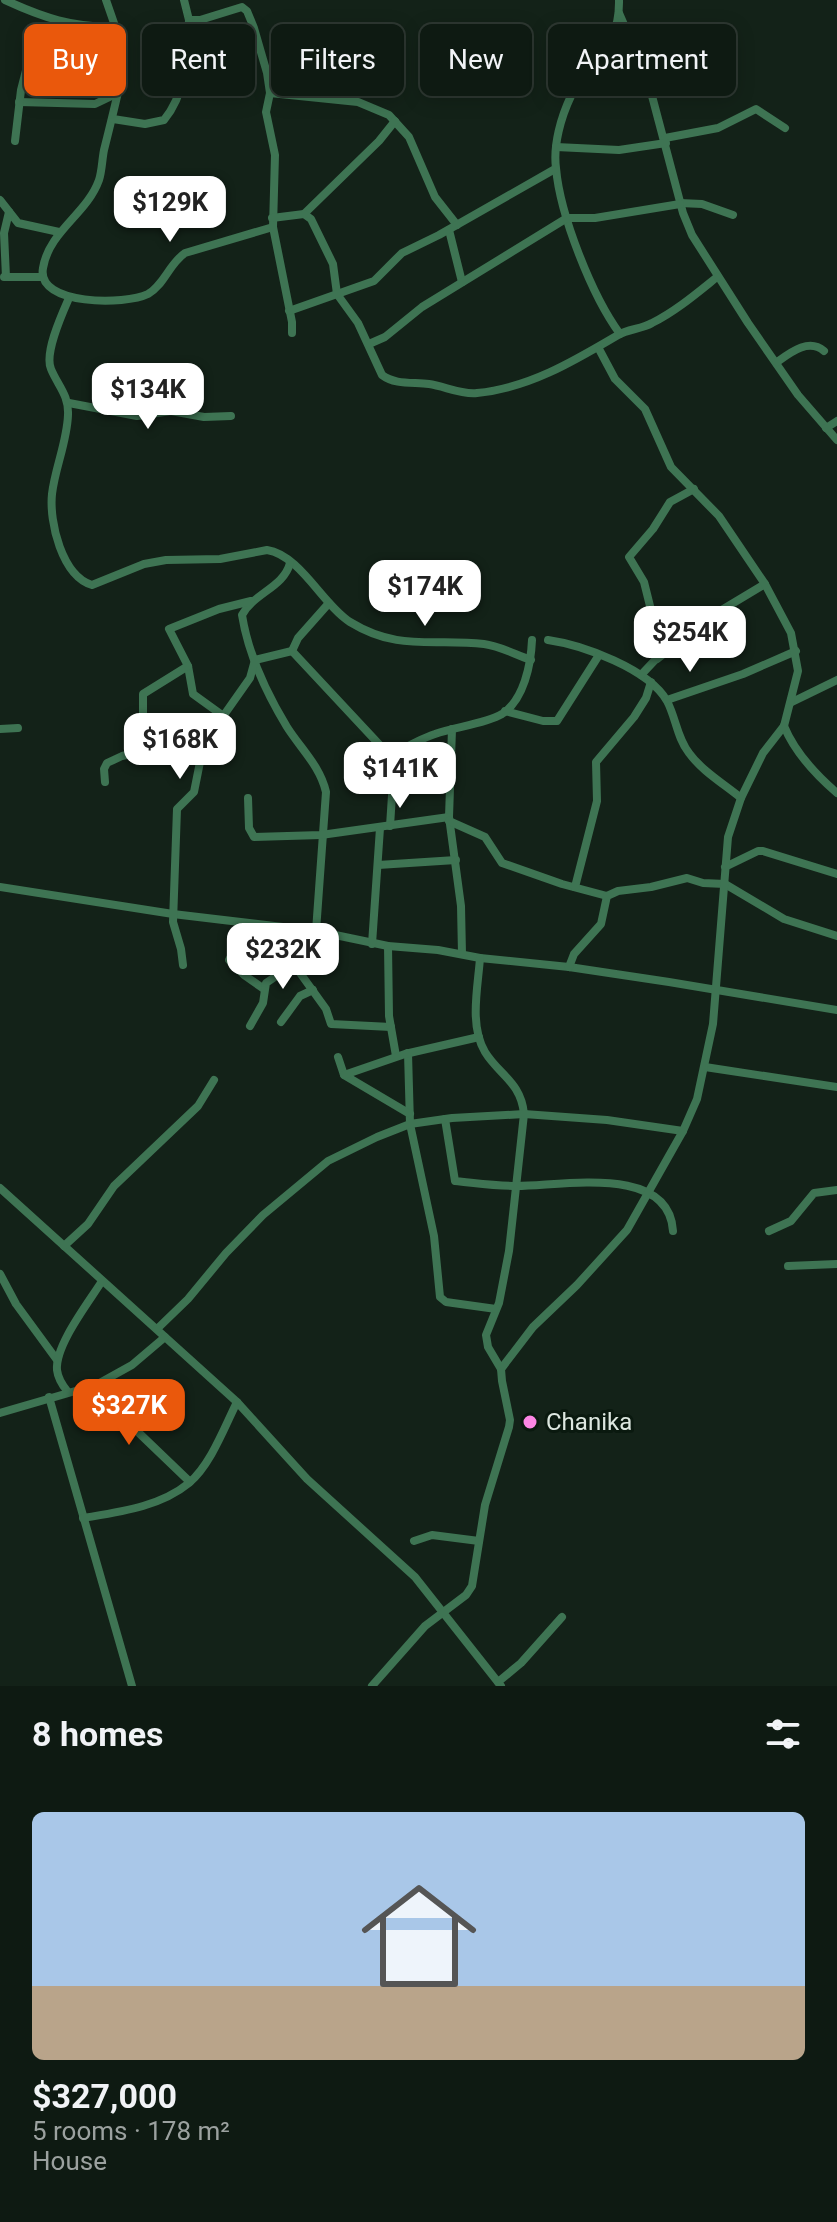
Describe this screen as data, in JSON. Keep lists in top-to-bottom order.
{
  "places": ["Chanika"],
  "page": {
    "chip": [
      "Buy",
      "Rent",
      "Filters",
      "New",
      "Apartment"
    ],
    "price": [
      "$129K",
      "$134K",
      "$174K",
      "$254K",
      "$168K",
      "$141K",
      "$232K",
      "$327K"
    ],
    "heading": "8 homes",
    "list": [
      {
        "name": "$327,000",
        "note": "5 rooms · 178 m² · House"
      }
    ]
  }
}
